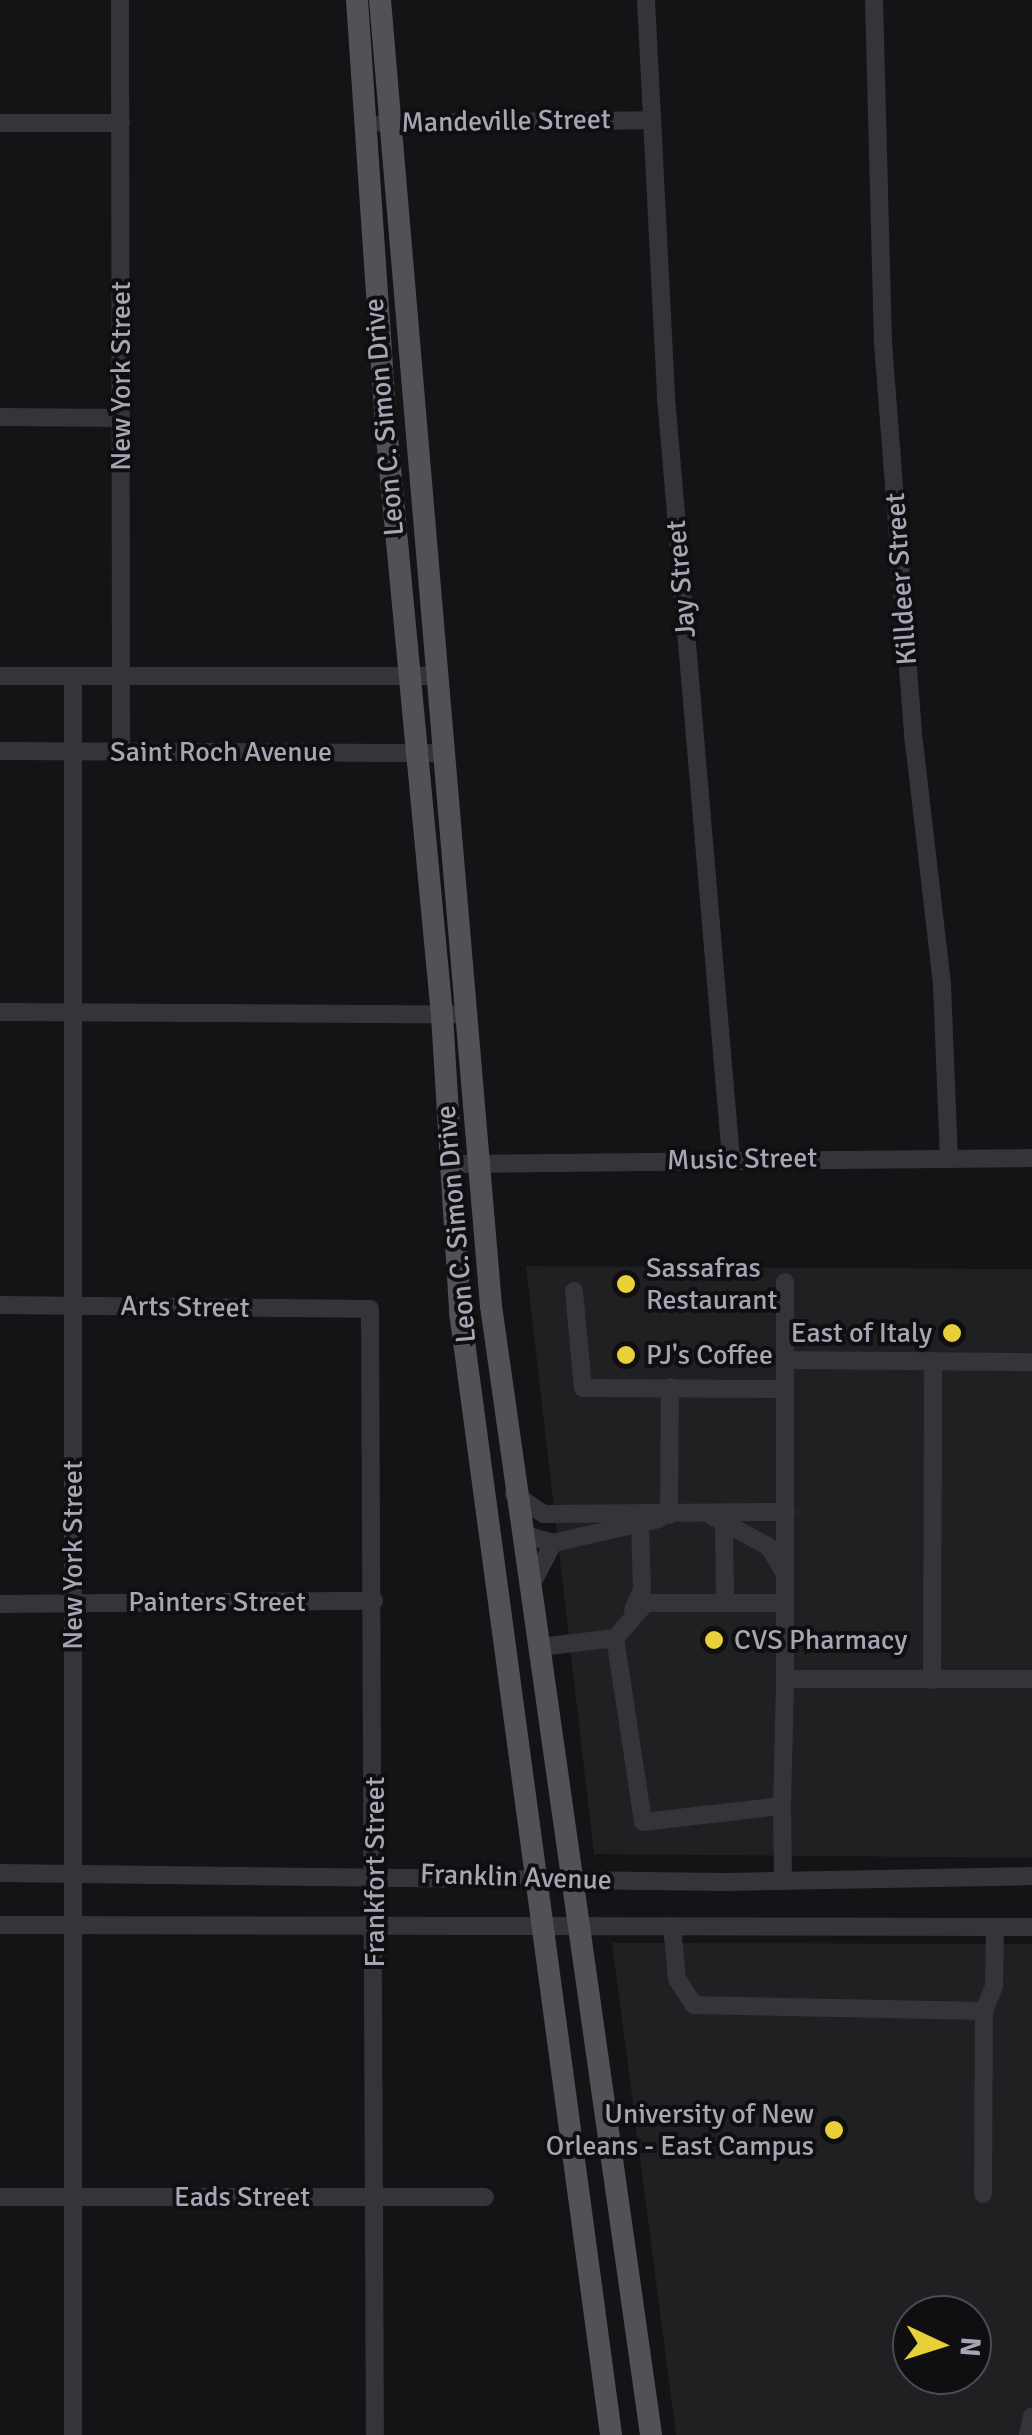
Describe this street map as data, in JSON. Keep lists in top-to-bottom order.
{
  "streets": {
    "main road": ["Leon C. Simon Drive"],
    "street": [
      "Mandeville Street",
      "New York Street",
      "Jay Street",
      "Killdeer Street",
      "Saint Roch Avenue",
      "Music Street",
      "Arts Street",
      "Painters Street",
      "Frankfort Street",
      "Franklin Avenue",
      "Eads Street"
    ]
  },
  "crossings": [
    ["Mandeville Street", "Leon C. Simon Drive"],
    ["Mandeville Street", "Jay Street"],
    ["New York Street", "Saint Roch Avenue"],
    ["New York Street", "Arts Street"],
    ["New York Street", "Painters Street"],
    ["New York Street", "Franklin Avenue"],
    ["New York Street", "Eads Street"],
    ["Leon C. Simon Drive", "Saint Roch Avenue"],
    ["Leon C. Simon Drive", "Music Street"],
    ["Leon C. Simon Drive", "Franklin Avenue"],
    ["Jay Street", "Music Street"],
    ["Killdeer Street", "Music Street"],
    ["Arts Street", "Frankfort Street"],
    ["Painters Street", "Frankfort Street"],
    ["Frankfort Street", "Franklin Avenue"],
    ["Frankfort Street", "Eads Street"]
  ],
  "places": [
    "Sassafras Restaurant",
    "East of Italy",
    "PJ's Coffee",
    "CVS Pharmacy",
    "University of New Orleans - East Campus"
  ],
  "north": "right"
}
